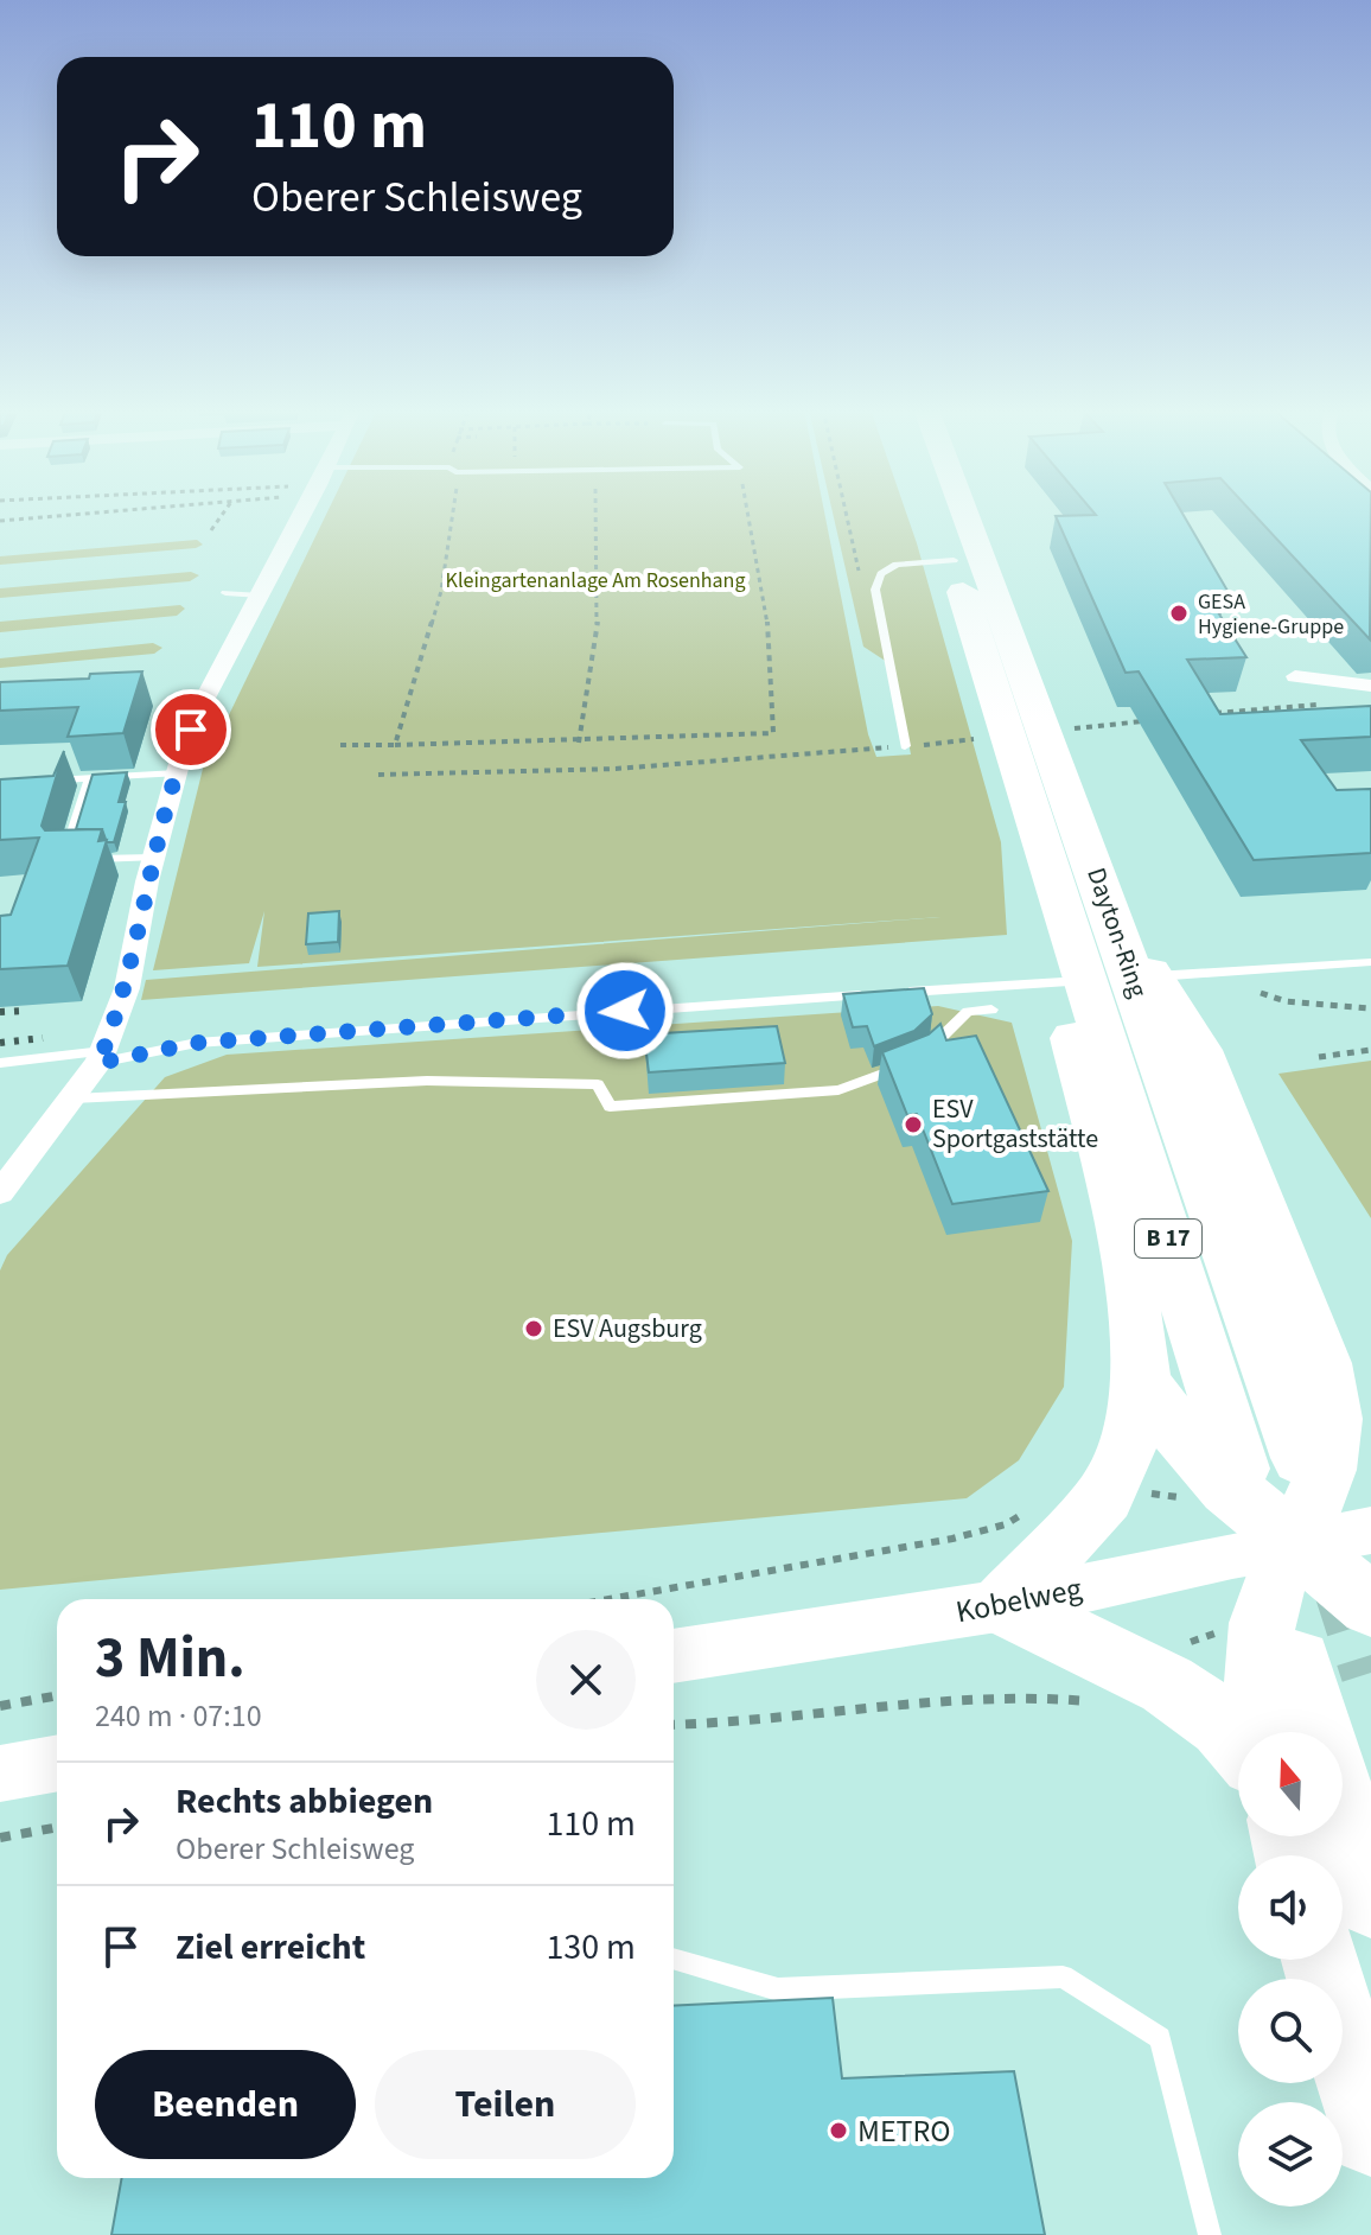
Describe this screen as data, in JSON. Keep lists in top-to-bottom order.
{
  "streets": {
    "highway": ["Dayton-Ring", "B 17"],
    "main road": ["Kobelweg"]
  },
  "parks": ["Kleingartenanlage Am Rosenhang"],
  "places": [
    "GESA Hygiene-Gruppe",
    "ESV Sportgaststätte",
    "ESV Augsburg",
    "METRO"
  ],
  "north": "top",
  "page": {
    "turn": ["110 m", "Oberer Schleisweg"],
    "heading": ["3 Min.", "240 m · 07:10"],
    "list": [
      {
        "name": "Rechts abbiegen",
        "note": "Oberer Schleisweg",
        "value": "110 m"
      },
      {
        "name": "Ziel erreicht",
        "value": "130 m"
      }
    ],
    "buttons": ["Beenden", "Teilen"]
  }
}
